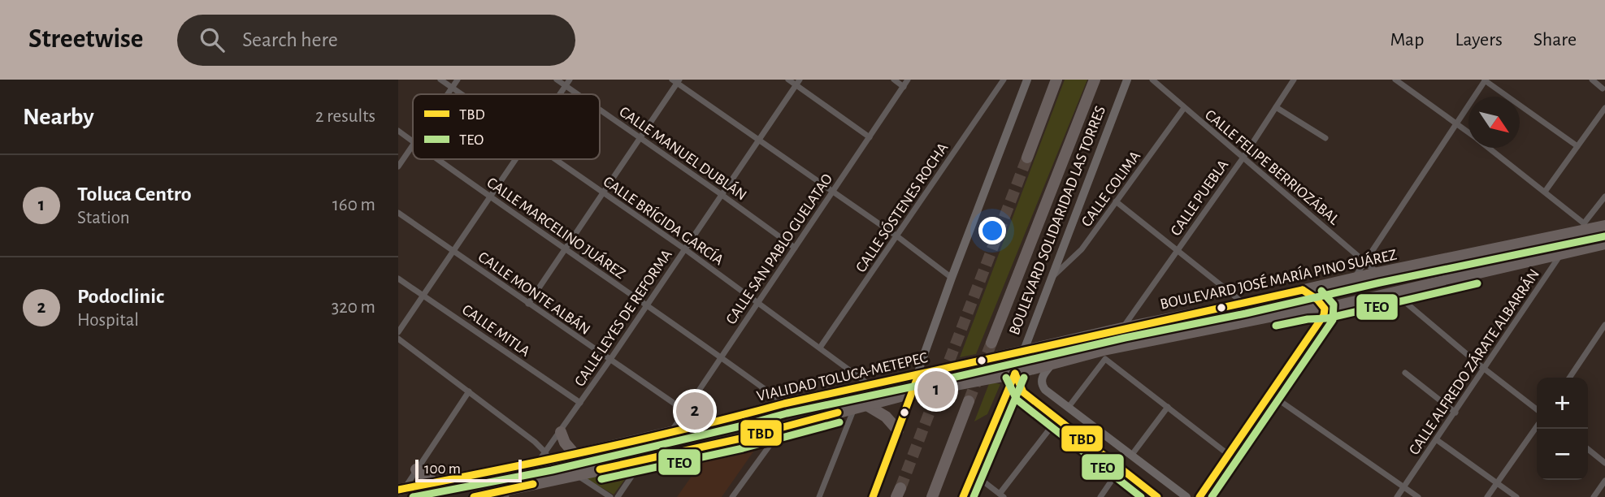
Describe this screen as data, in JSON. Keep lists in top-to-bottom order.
{
  "streets": {
    "highway": ["BOULEVARD SOLIDARIDAD LAS TORRES", "BOULEVARD JOSÉ MARÍA PINO SUÁREZ", "VIALIDAD TOLUCA-METEPEC"],
    "street": [
      "CALLE MANUEL DUBLÁN",
      "CALLE FELIPE BERRIOZÁBAL",
      "CALLE COLIMA",
      "CALLE PUEBLA",
      "CALLE SÓSTENES ROCHA",
      "CALLE BRÍGIDA GARCÍA",
      "CALLE MARCELINO JUÁREZ",
      "CALLE SAN PABLO GUELATAO",
      "CALLE MONTE ALBÁN",
      "CALLE LEYES DE REFORMA",
      "CALLE MITLA",
      "CALLE ALFREDO ZÁRATE ALBARRÁN"
    ]
  },
  "crossings": [
    ["CALLE MANUEL DUBLÁN", "CALLE SAN PABLO GUELATAO"],
    ["CALLE MANUEL DUBLÁN", "CALLE LEYES DE REFORMA"],
    ["CALLE FELIPE BERRIOZÁBAL", "CALLE COLIMA"],
    ["CALLE FELIPE BERRIOZÁBAL", "CALLE PUEBLA"],
    ["CALLE FELIPE BERRIOZÁBAL", "BOULEVARD JOSÉ MARÍA PINO SUÁREZ"],
    ["CALLE COLIMA", "BOULEVARD SOLIDARIDAD LAS TORRES"],
    ["CALLE PUEBLA", "BOULEVARD JOSÉ MARÍA PINO SUÁREZ"],
    ["CALLE SÓSTENES ROCHA", "CALLE BRÍGIDA GARCÍA"],
    ["CALLE BRÍGIDA GARCÍA", "CALLE SAN PABLO GUELATAO"],
    ["CALLE BRÍGIDA GARCÍA", "CALLE LEYES DE REFORMA"],
    ["CALLE BRÍGIDA GARCÍA", "VIALIDAD TOLUCA-METEPEC"],
    ["BOULEVARD SOLIDARIDAD LAS TORRES", "BOULEVARD JOSÉ MARÍA PINO SUÁREZ"],
    ["BOULEVARD SOLIDARIDAD LAS TORRES", "VIALIDAD TOLUCA-METEPEC"],
    ["CALLE MARCELINO JUÁREZ", "CALLE SAN PABLO GUELATAO"],
    ["CALLE MARCELINO JUÁREZ", "CALLE LEYES DE REFORMA"],
    ["CALLE MARCELINO JUÁREZ", "VIALIDAD TOLUCA-METEPEC"],
    ["CALLE SAN PABLO GUELATAO", "CALLE MONTE ALBÁN"],
    ["CALLE SAN PABLO GUELATAO", "VIALIDAD TOLUCA-METEPEC"],
    ["BOULEVARD JOSÉ MARÍA PINO SUÁREZ", "VIALIDAD TOLUCA-METEPEC"],
    ["CALLE MONTE ALBÁN", "CALLE LEYES DE REFORMA"],
    ["CALLE LEYES DE REFORMA", "CALLE MITLA"],
    ["CALLE LEYES DE REFORMA", "VIALIDAD TOLUCA-METEPEC"]
  ],
  "lines": ["transit line TEO", "transit line TBD"],
  "legend": ["TBD", "TEO"],
  "scale_bar": "100 m",
  "north": "bottom right",
  "page": {
    "header": "Streetwise",
    "search": "Search here",
    "nav": ["Map", "Layers", "Share"],
    "heading": ["Nearby", "2 results"],
    "list": [
      {
        "mark": "1",
        "name": "Toluca Centro",
        "note": "Station",
        "value": "160 m"
      },
      {
        "mark": "2",
        "name": "Podoclinic",
        "note": "Hospital",
        "value": "320 m"
      }
    ],
    "pins": ["1", "2"],
    "map_buttons": ["+", "−"],
    "scale": "100 m"
  }
}
